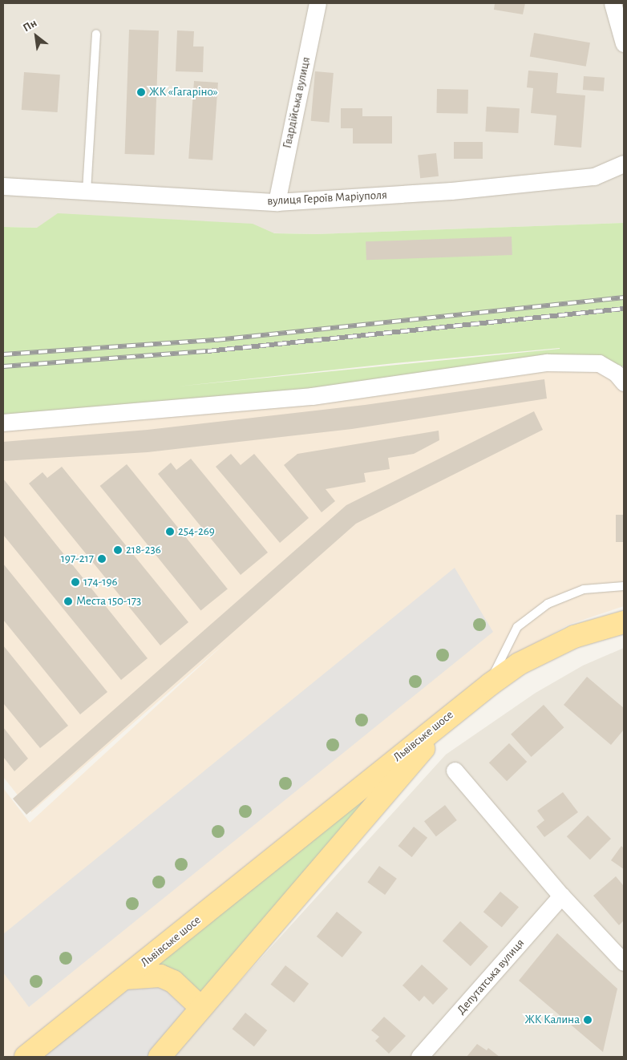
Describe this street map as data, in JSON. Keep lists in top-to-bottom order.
{
  "streets": {
    "main road": ["Львівське шосе"],
    "street": ["Гвардійська вулиця", "вулиця Героїв Маріуполя", "Депутатська вулиця"]
  },
  "crossings": [
    ["Гвардійська вулиця", "вулиця Героїв Маріуполя"]
  ],
  "places": [
    "ЖК «Гагаріно»",
    "254-269",
    "218-236",
    "197-217",
    "174-196",
    "Места 150-173",
    "ЖК Калина"
  ],
  "north": "top left"
}
